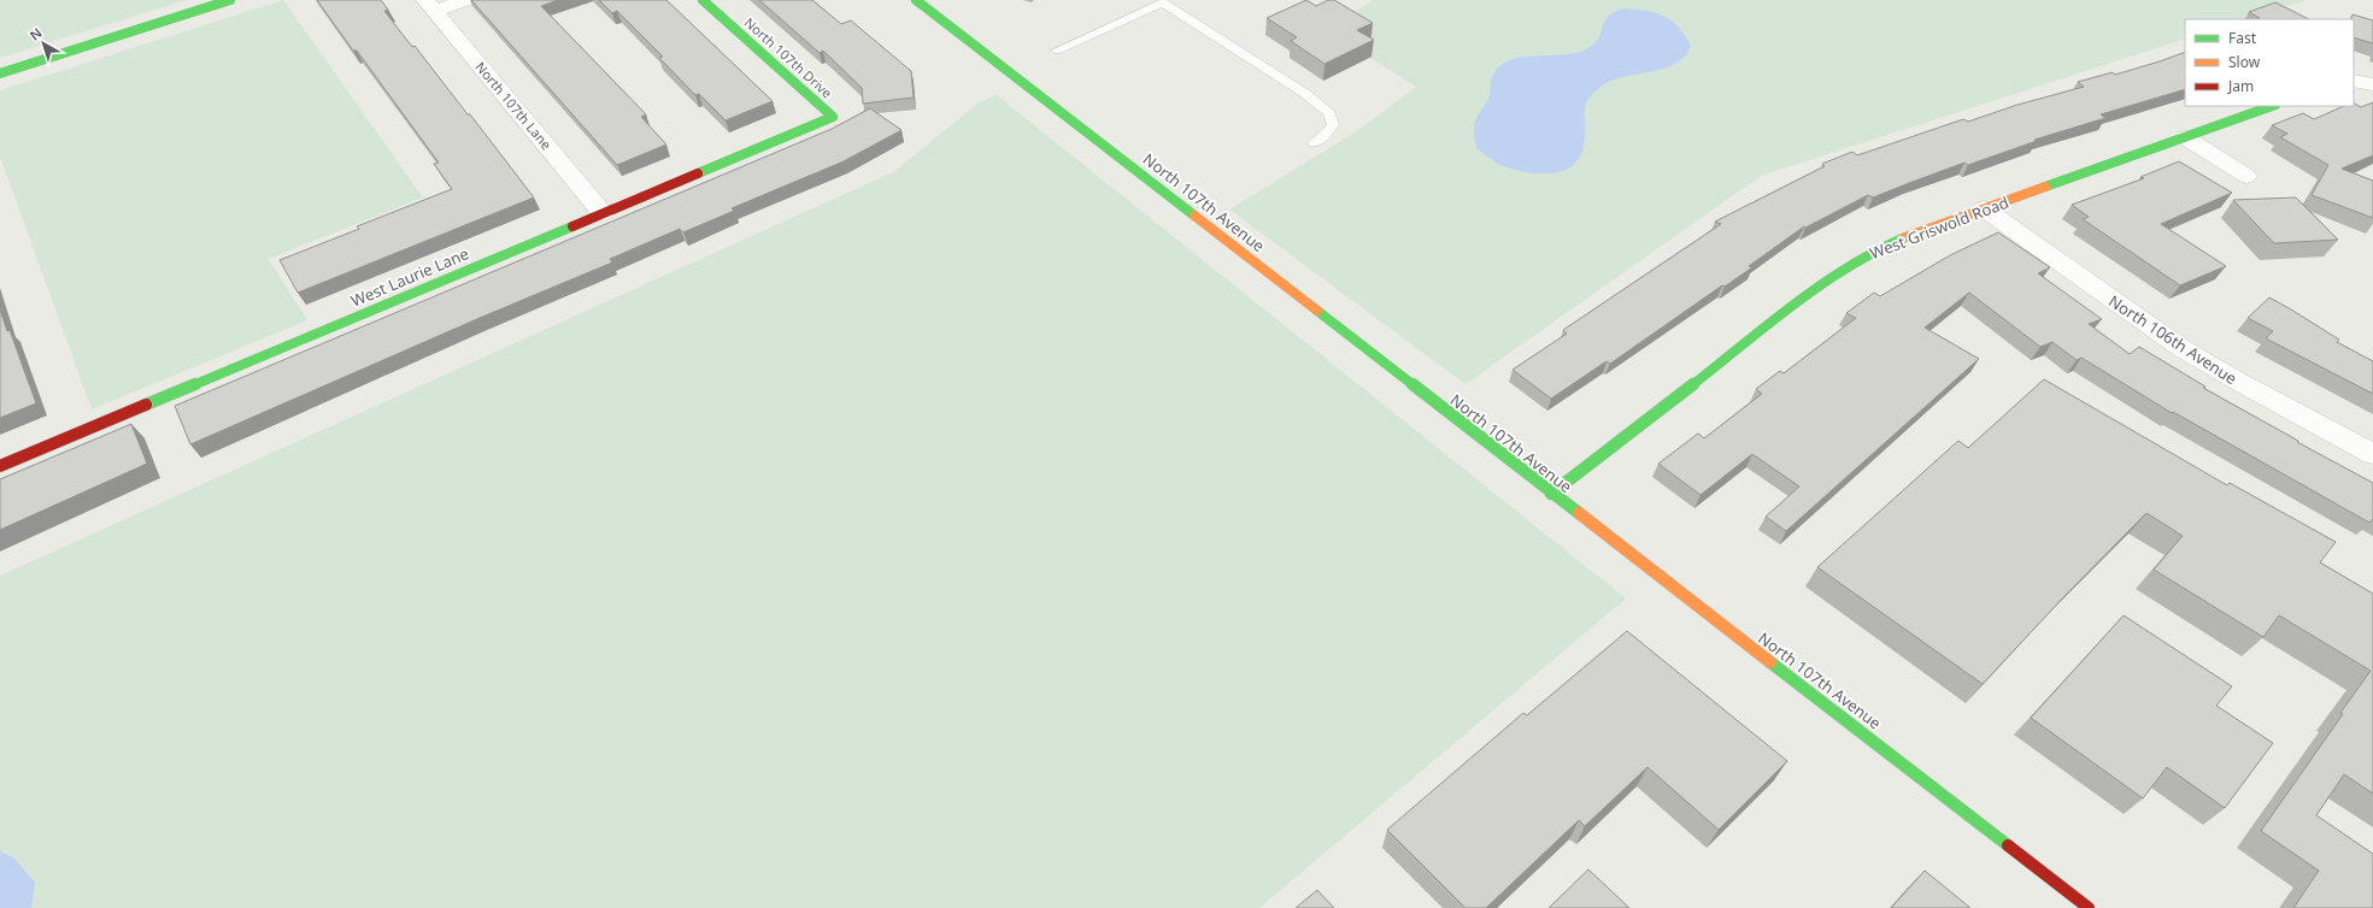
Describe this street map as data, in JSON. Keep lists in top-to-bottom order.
{
  "streets": {
    "street": [
      "North 107th Drive",
      "North 107th Lane",
      "North 107th Avenue",
      "West Griswold Road",
      "West Laurie Lane",
      "North 106th Avenue"
    ]
  },
  "crossings": [
    ["North 107th Drive", "West Laurie Lane"],
    ["North 107th Lane", "West Laurie Lane"],
    ["North 107th Avenue", "West Griswold Road"],
    ["West Griswold Road", "North 106th Avenue"]
  ],
  "legend": ["Fast", "Slow", "Jam"],
  "north": "top left"
}
